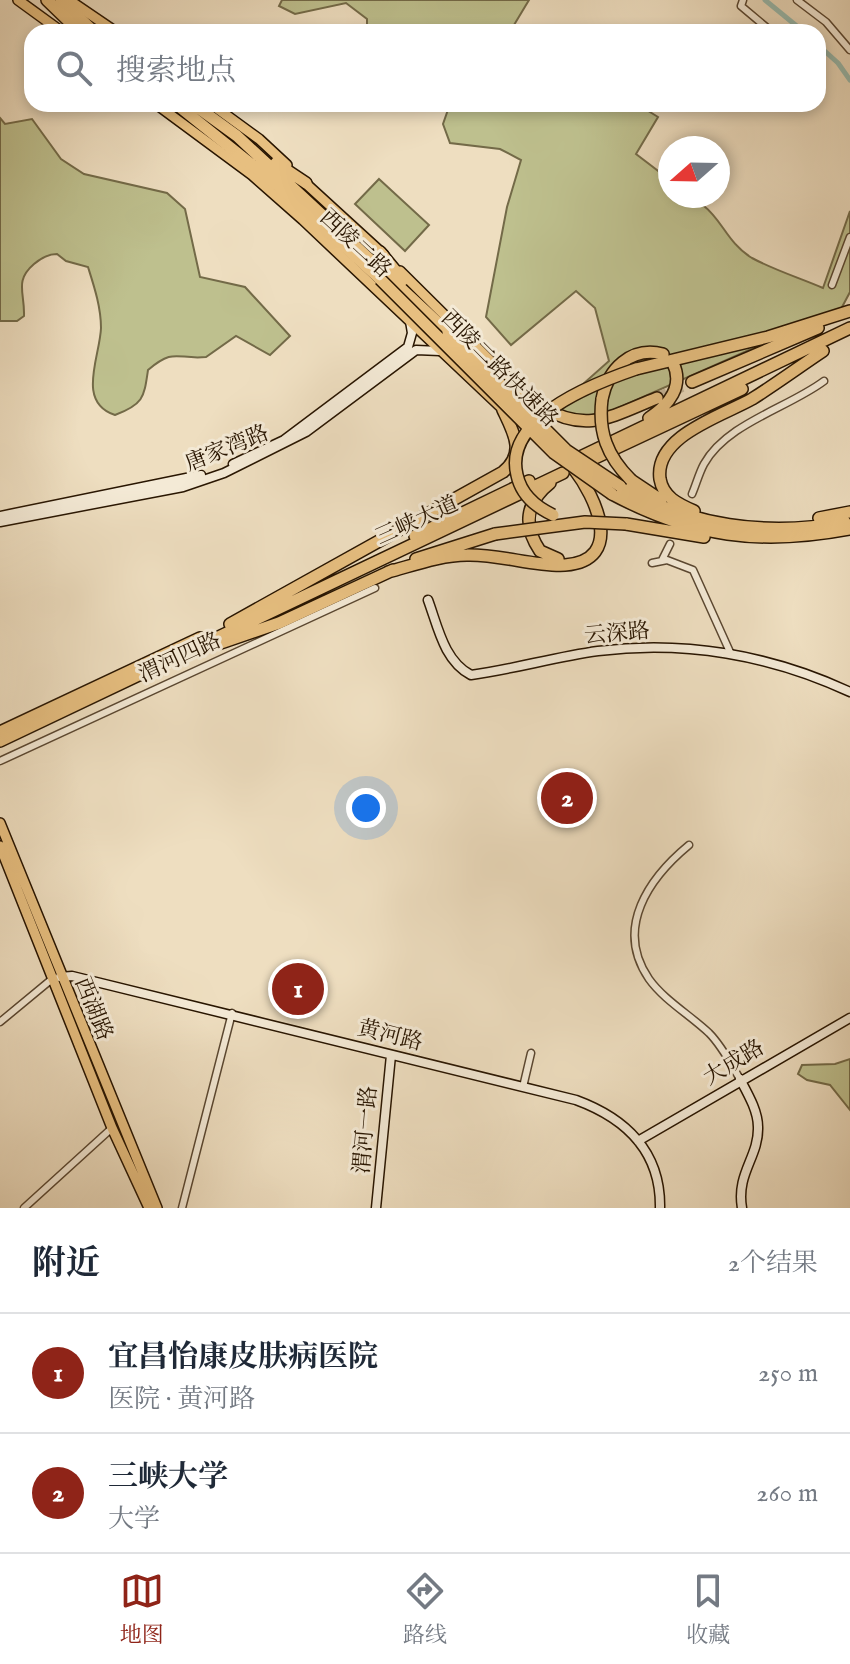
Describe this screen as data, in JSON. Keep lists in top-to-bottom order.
{
  "streets": {
    "highway": ["西陵二路快速路", "三峡大道"],
    "main road": [
      "西陵二路",
      "唐家湾路",
      "云深路",
      "西湖路",
      "黄河路",
      "大成路",
      "渭河一路"
    ],
    "street": ["渭河四路"]
  },
  "crossings": [
    ["西陵二路", "唐家湾路"],
    ["西湖路", "黄河路"],
    ["黄河路", "大成路"],
    ["黄河路", "渭河一路"]
  ],
  "north": "left",
  "page": {
    "search": "搜索地点",
    "pins": ["2", "1"],
    "heading": ["附近", "2个结果"],
    "list": [
      {
        "mark": "1",
        "name": "宜昌怡康皮肤病医院",
        "note": "医院 · 黄河路",
        "value": "250 m"
      },
      {
        "mark": "2",
        "name": "三峡大学",
        "note": "大学",
        "value": "260 m"
      }
    ],
    "nav": ["地图", "路线", "收藏"]
  }
}
